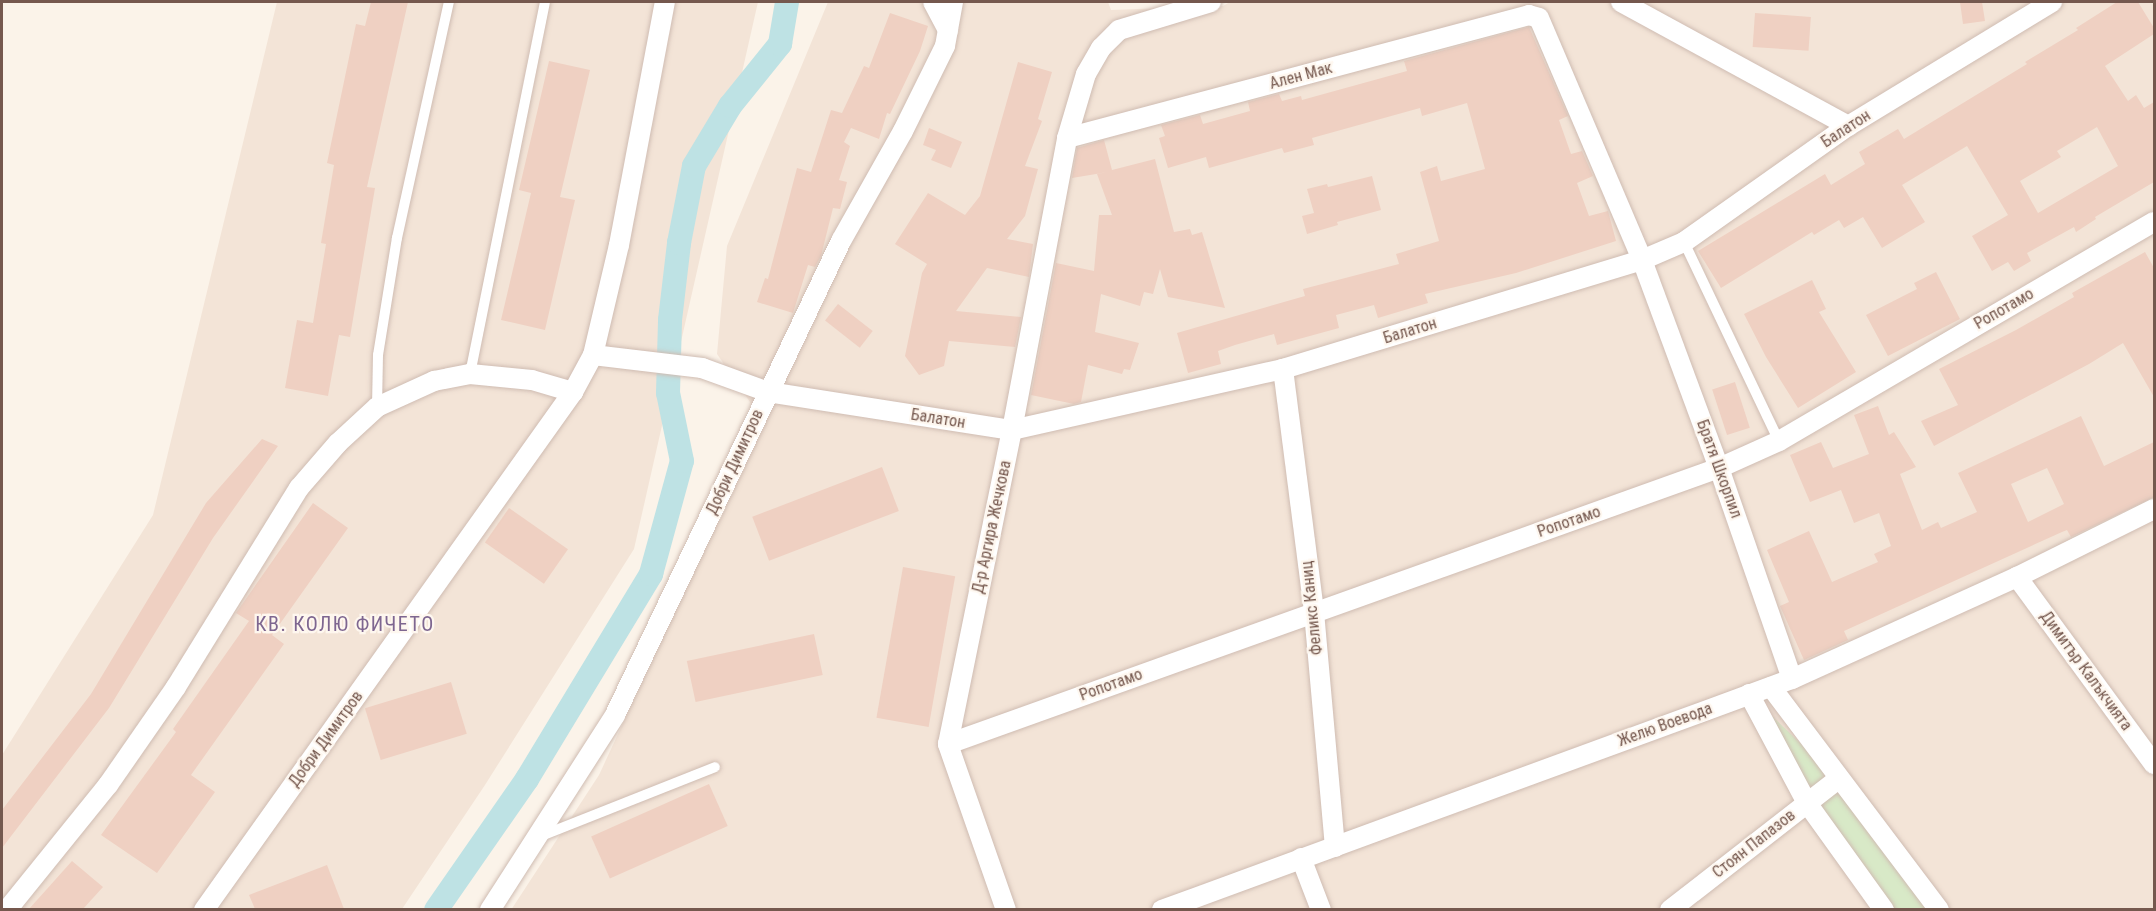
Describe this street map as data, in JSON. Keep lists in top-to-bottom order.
{
  "streets": {
    "street": [
      "Ален Мак",
      "Балатон",
      "Ропотамо",
      "Добри Димитров",
      "Братя Шкорпил",
      "Д-р Аргира Жечкова",
      "Феликс Каниц",
      "Димитър Калъкчията",
      "Желю Воевода",
      "Стоян Папазов"
    ]
  },
  "crossings": [
    ["Ален Мак", "Братя Шкорпил"],
    ["Ален Мак", "Д-р Аргира Жечкова"],
    ["Балатон", "Добри Димитров"],
    ["Балатон", "Братя Шкорпил"],
    ["Балатон", "Д-р Аргира Жечкова"],
    ["Балатон", "Феликс Каниц"],
    ["Ропотамо", "Братя Шкорпил"],
    ["Ропотамо", "Д-р Аргира Жечкова"],
    ["Ропотамо", "Феликс Каниц"],
    ["Братя Шкорпил", "Желю Воевода"],
    ["Феликс Каниц", "Желю Воевода"],
    ["Димитър Калъкчията", "Желю Воевода"]
  ],
  "districts": ["КВ. КОЛЮ ФИЧЕТО"]
}
